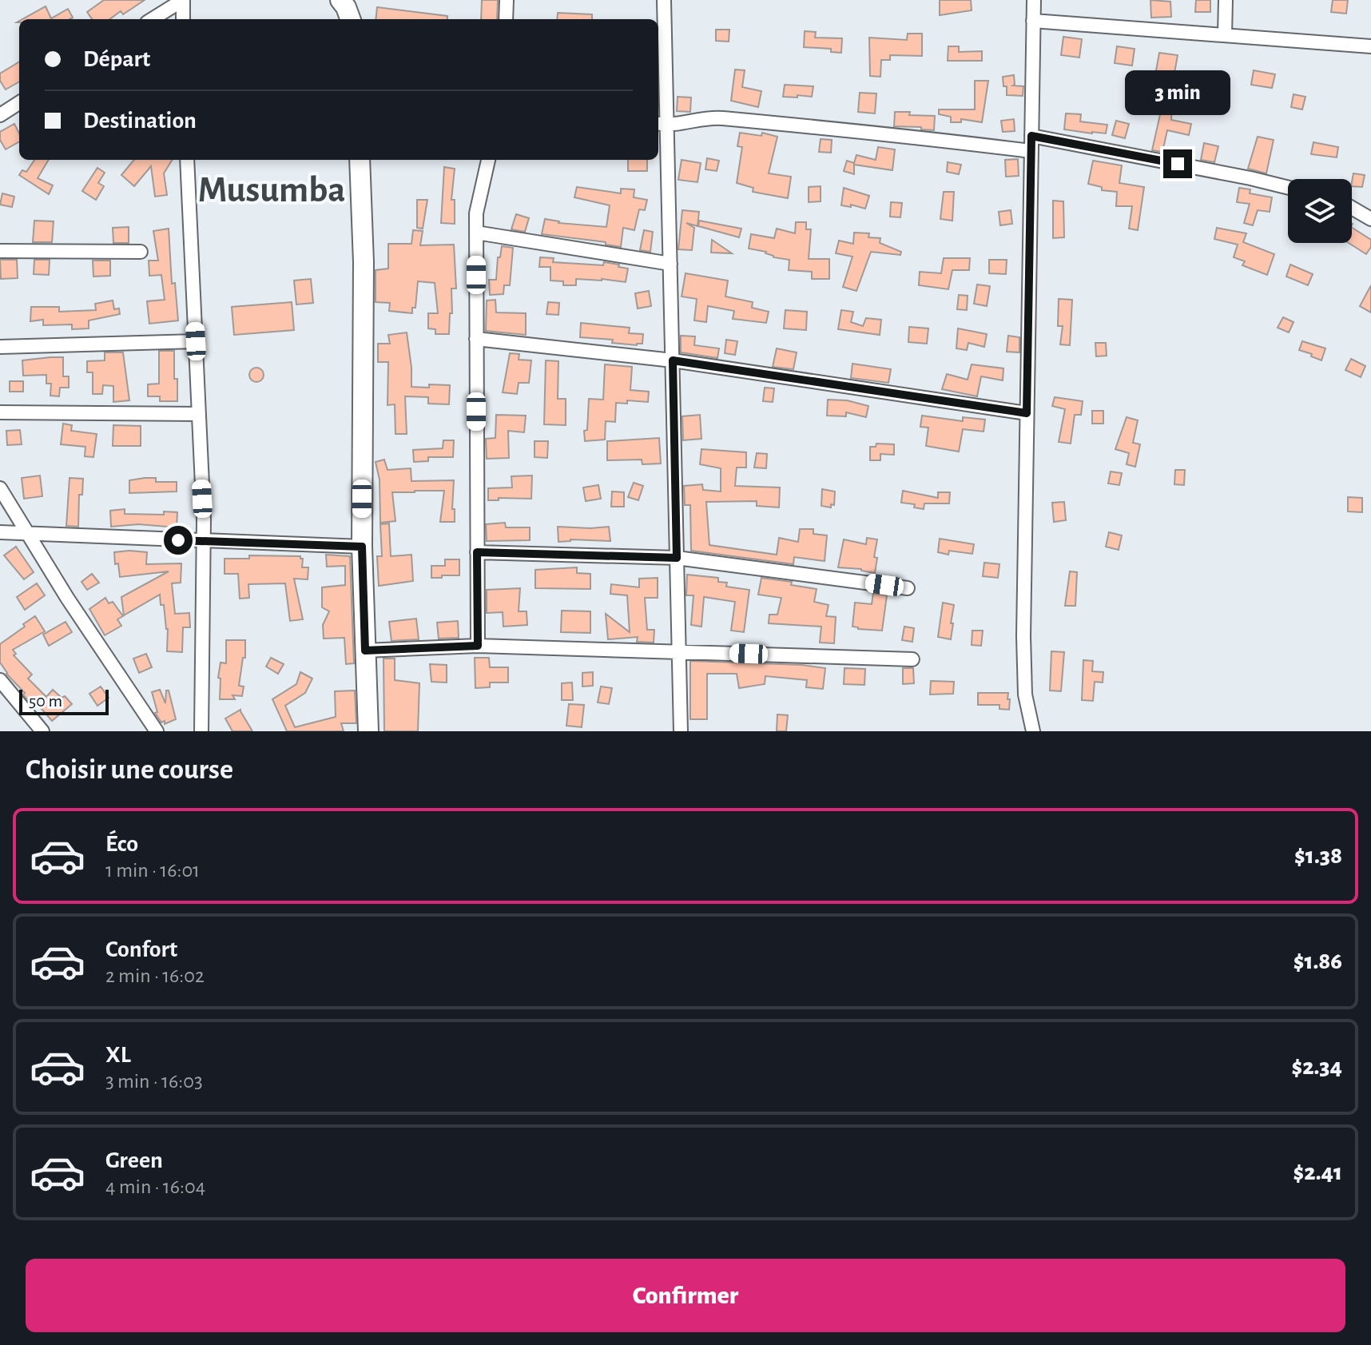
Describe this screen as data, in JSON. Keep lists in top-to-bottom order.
{
  "districts": ["Musumba"],
  "scale_bar": "50 m",
  "page": {
    "banner": ["Départ", "Destination"],
    "bubble": "3 min",
    "scale": "50 m",
    "heading": "Choisir une course",
    "list": [
      {
        "name": "Éco",
        "note": "1 min · 16:01",
        "value": "$1.38"
      },
      {
        "name": "Confort",
        "note": "2 min · 16:02",
        "value": "$1.86"
      },
      {
        "name": "XL",
        "note": "3 min · 16:03",
        "value": "$2.34"
      },
      {
        "name": "Green",
        "note": "4 min · 16:04",
        "value": "$2.41"
      }
    ],
    "buttons": "Confirmer"
  }
}
